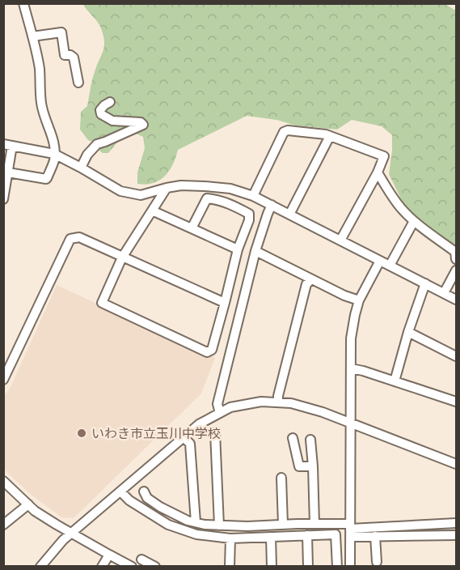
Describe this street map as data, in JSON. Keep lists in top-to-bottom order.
{
  "places": ["いわき市立玉川中学校"]
}
